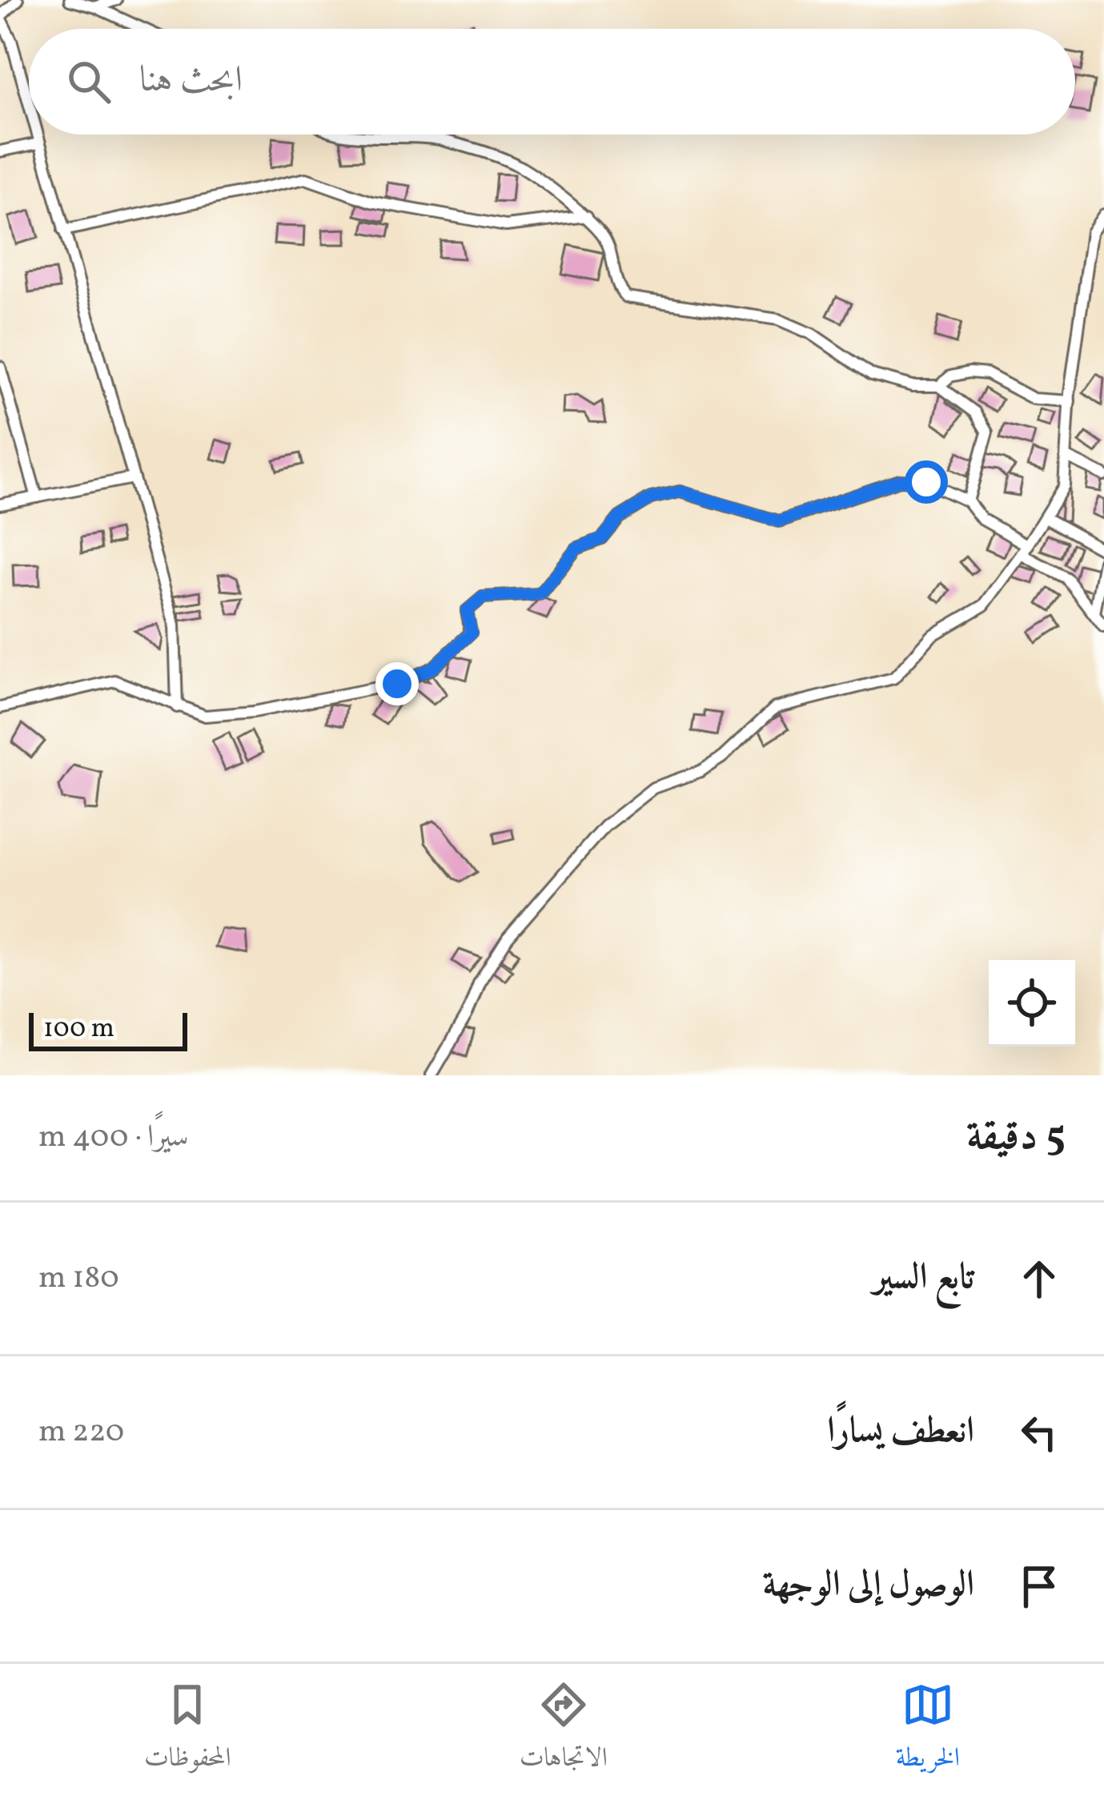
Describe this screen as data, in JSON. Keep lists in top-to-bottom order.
{
  "scale_bar": "100 m",
  "page": {
    "search": "ابحث هنا",
    "scale": "100 m",
    "heading": ["5 دقيقة", "سيرًا · 400 m"],
    "list": [
      ["تابع السير", "180 m"],
      ["انعطف يسارًا", "220 m"],
      "الوصول إلى الوجهة"
    ],
    "nav": ["الخريطة", "الاتجاهات", "المحفوظات"]
  }
}
